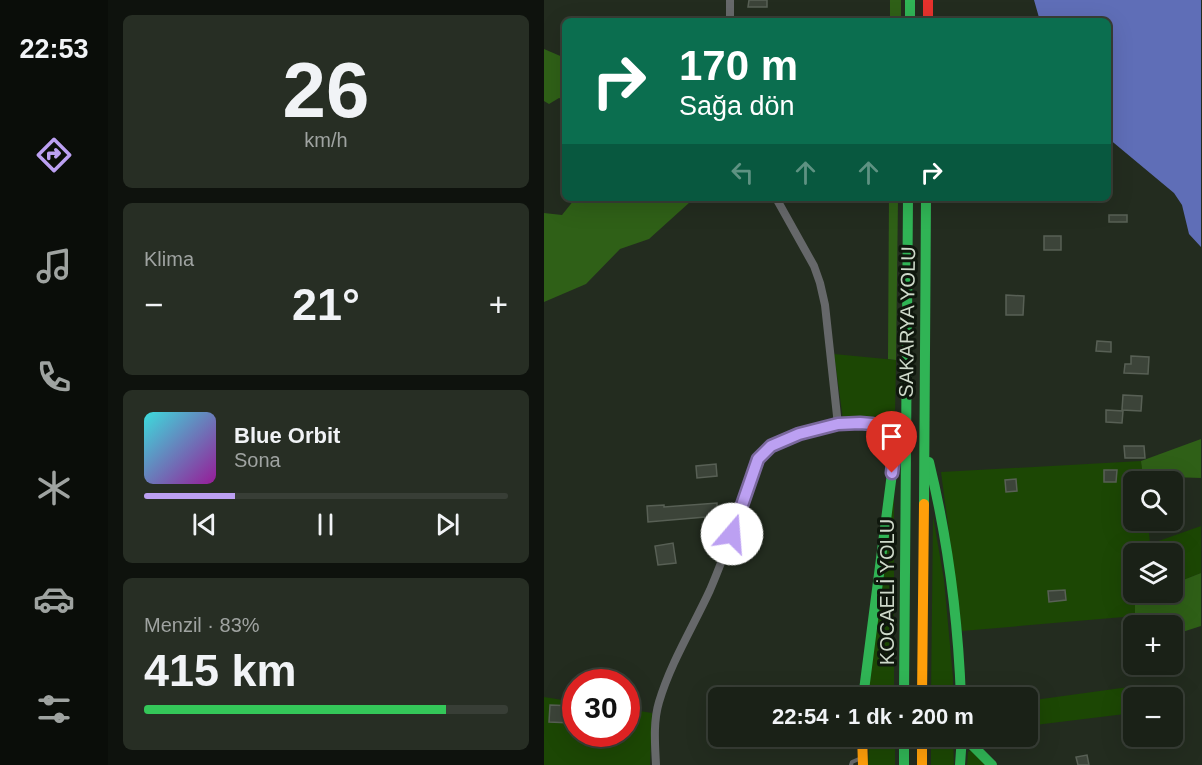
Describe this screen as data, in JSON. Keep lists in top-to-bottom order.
{
  "streets": {
    "main road": ["SAKARYA YOLU", "KOCAELİ YOLU"]
  },
  "page": {
    "tabs": "22:53",
    "tile": [
      ["26", "km/h"],
      "Klima",
      ["Menzil · 83%", "415 km"]
    ],
    "turn": ["170 m", "Sağa dön"],
    "heat": ["−", "21°", "+"],
    "song": ["Blue Orbit", "Sona"],
    "map_buttons": ["+", "−"],
    "limit": "30",
    "trip": "22:54 · 1 dk · 200 m"
  }
}
